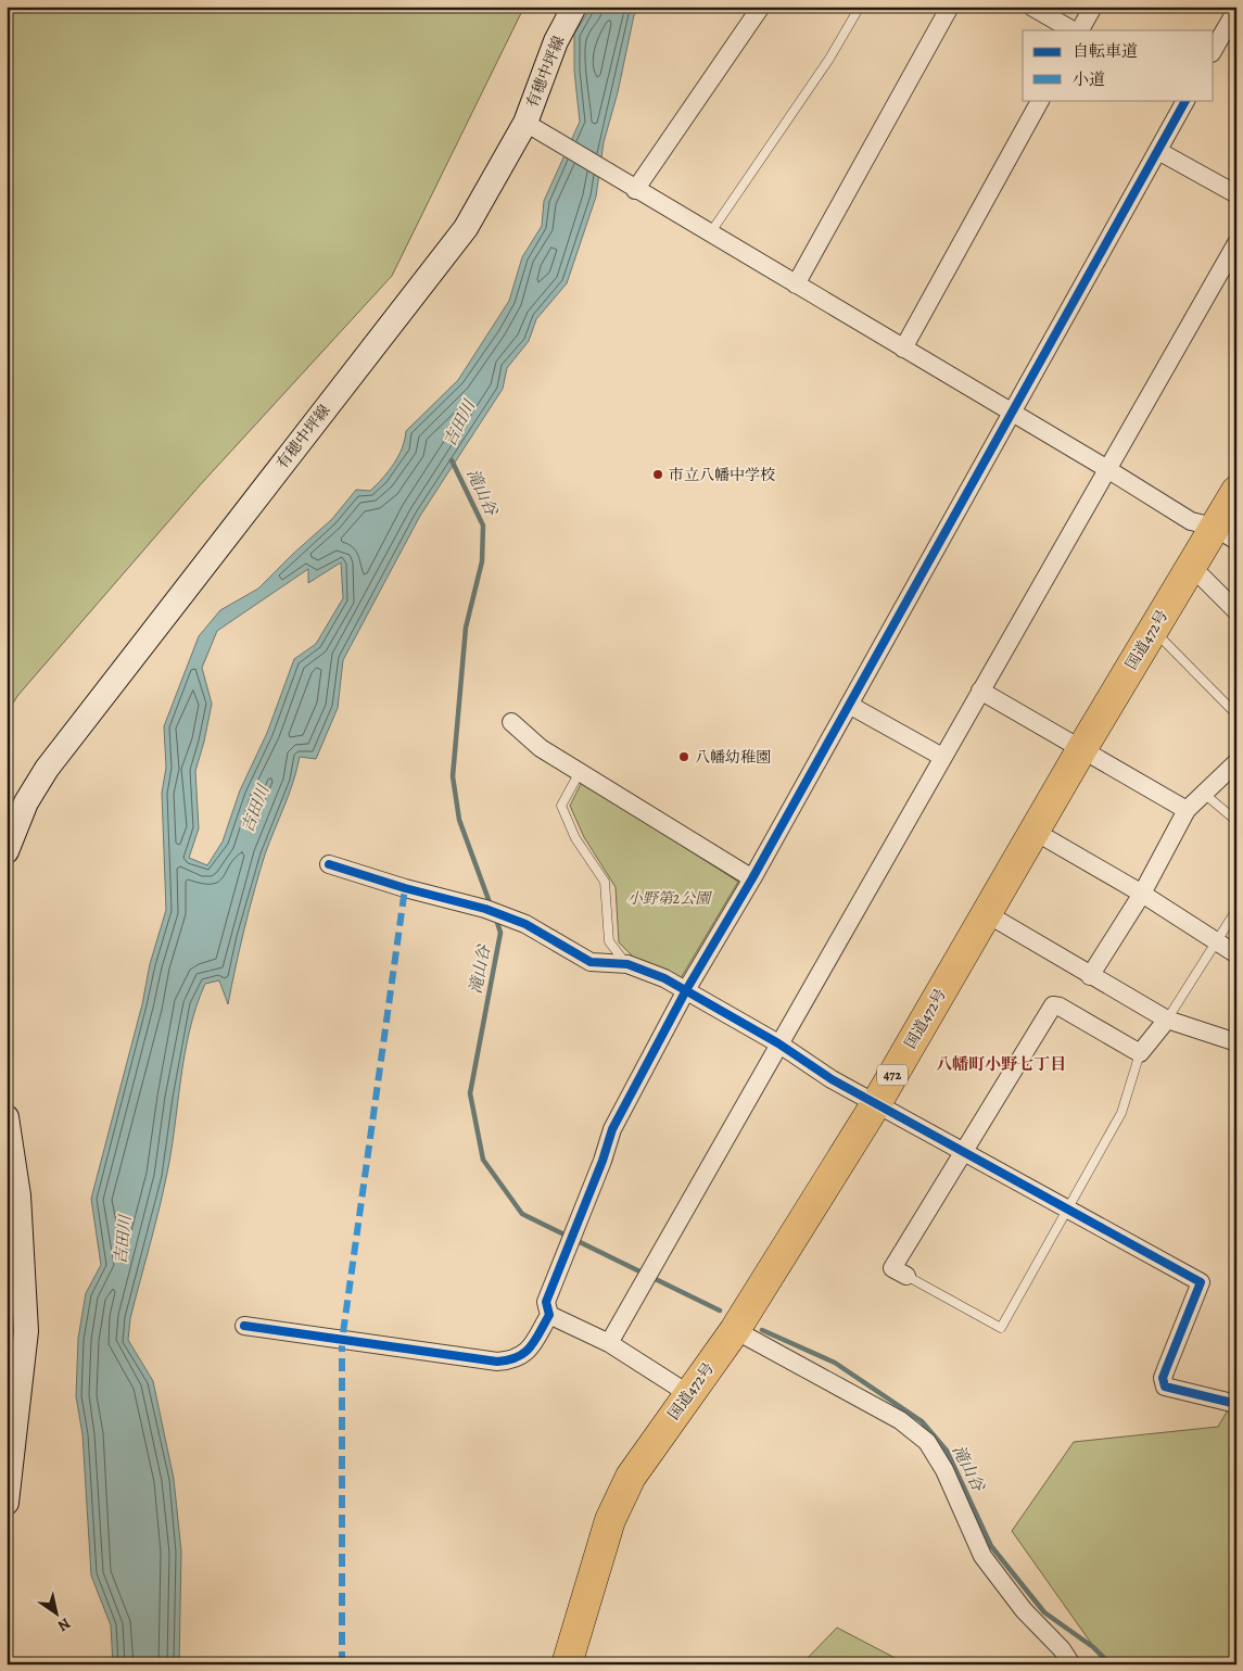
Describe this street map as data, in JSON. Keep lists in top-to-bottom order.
{
  "streets": {
    "highway": ["国道472号", "472"],
    "main road": ["有穂中坪線"]
  },
  "districts": ["八幡町小野七丁目"],
  "water": ["吉田川", "滝山谷"],
  "parks": ["小野第2公園"],
  "places": ["市立八幡中学校", "八幡幼稚園"],
  "legend": ["自転車道", "小道"],
  "north": "bottom right"
}
